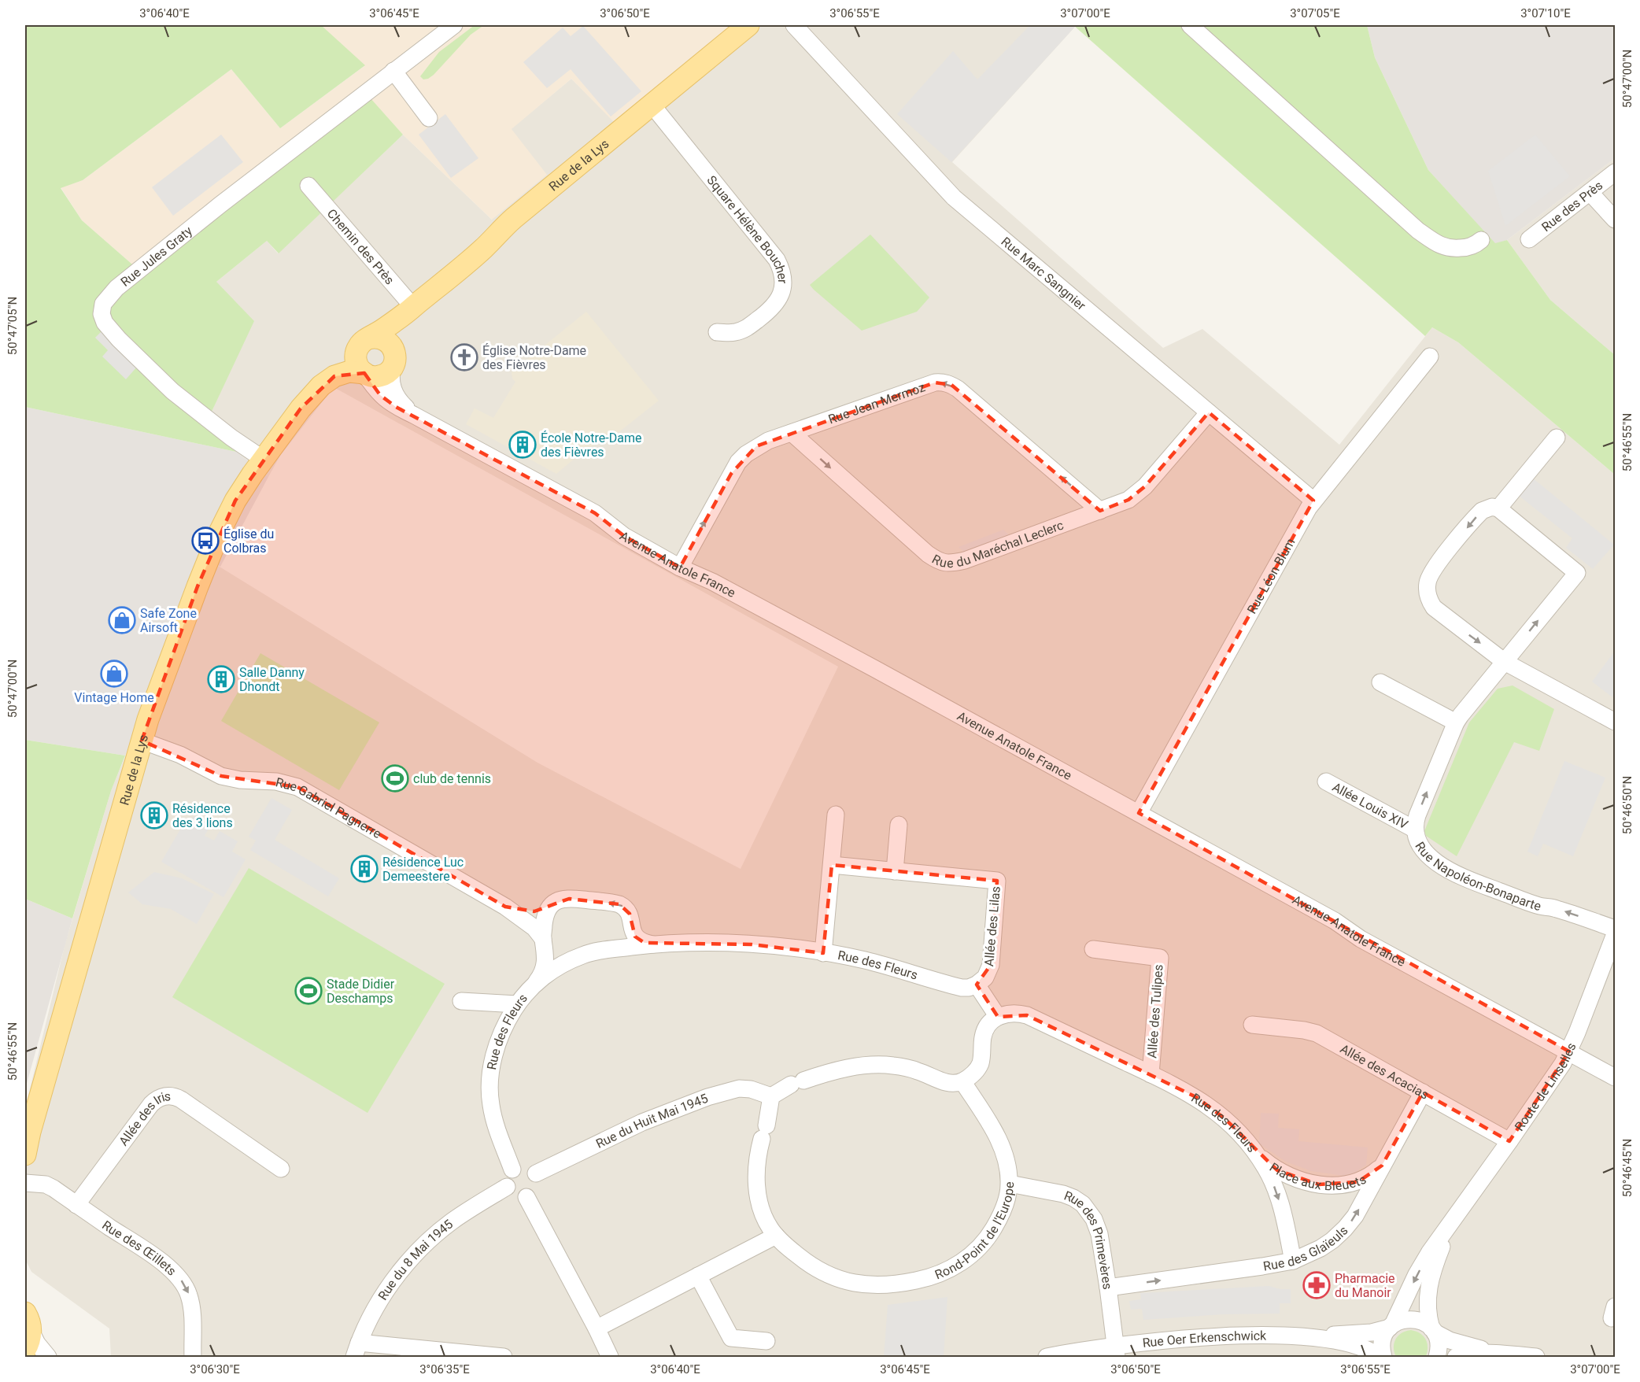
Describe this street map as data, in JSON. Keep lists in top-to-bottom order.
{
  "streets": {
    "main road": ["Rue de la Lys"],
    "street": [
      "Rue des Près",
      "Square Hélène Boucher",
      "Chemin des Près",
      "Rue Jules Graty",
      "Rue Marc Sangnier",
      "Rue Jean Mermoz",
      "Rue du Maréchal Leclerc",
      "Avenue Anatole France",
      "Rue Léon Blum",
      "Allée Louis XIV",
      "Rue Gabriel Pagnerre",
      "Rue Napoléon-Bonaparte",
      "Allée des Lilas",
      "Rue des Fleurs",
      "Allée des Tulipes",
      "Allée des Acacias",
      "Route de Linselles",
      "Rue du Huit Mai 1945",
      "Allée des Iris",
      "Place aux Bleuets",
      "Rond-Point de l'Europe",
      "Rue des Primevères",
      "Rue des Glaïeuls",
      "Rue des Œillets",
      "Rue du 8 Mai 1945",
      "Rue Oer Erkenschwick"
    ]
  },
  "crossings": [
    ["Rue de la Lys", "Square Hélène Boucher"],
    ["Rue de la Lys", "Chemin des Près"],
    ["Rue de la Lys", "Rue Jules Graty"],
    ["Rue de la Lys", "Avenue Anatole France"],
    ["Rue de la Lys", "Rue Gabriel Pagnerre"],
    ["Rue Marc Sangnier", "Rue du Maréchal Leclerc"],
    ["Rue Marc Sangnier", "Rue Léon Blum"],
    ["Rue Jean Mermoz", "Rue du Maréchal Leclerc"],
    ["Rue Jean Mermoz", "Avenue Anatole France"],
    ["Avenue Anatole France", "Rue Léon Blum"],
    ["Avenue Anatole France", "Route de Linselles"],
    ["Allée Louis XIV", "Rue Napoléon-Bonaparte"],
    ["Rue Gabriel Pagnerre", "Rue des Fleurs"],
    ["Allée des Lilas", "Rue des Fleurs"],
    ["Rue des Fleurs", "Allée des Tulipes"],
    ["Rue des Fleurs", "Rue du Huit Mai 1945"],
    ["Rue des Fleurs", "Place aux Bleuets"],
    ["Rue des Fleurs", "Rue des Glaïeuls"],
    ["Rue des Fleurs", "Rue du 8 Mai 1945"],
    ["Allée des Acacias", "Route de Linselles"],
    ["Allée des Acacias", "Rue des Glaïeuls"],
    ["Route de Linselles", "Rue Oer Erkenschwick"],
    ["Rue du Huit Mai 1945", "Rond-Point de l'Europe"],
    ["Rue du Huit Mai 1945", "Rue du 8 Mai 1945"],
    ["Allée des Iris", "Rue des Œillets"],
    ["Place aux Bleuets", "Rue des Glaïeuls"],
    ["Rond-Point de l'Europe", "Rue des Primevères"],
    ["Rue des Primevères", "Rue des Glaïeuls"],
    ["Rue des Primevères", "Rue Oer Erkenschwick"]
  ],
  "one_way": ["Rue du Maréchal Leclerc", "Rue des Glaïeuls", "Rue des Œillets"],
  "places": {
    "church": ["Église Notre-Dame des Fièvres"],
    "building": [
      "École Notre-Dame des Fièvres",
      "Salle Danny Dhondt",
      "Résidence des 3 lions",
      "Résidence Luc Demeestere"
    ],
    "bus stop": ["Église du Colbras"],
    "shop": ["Safe Zone Airsoft", "Vintage Home"],
    "sports": ["club de tennis", "Stade Didier Deschamps"],
    "pharmacy": ["Pharmacie du Manoir"]
  },
  "coordinates": [
    "3°06'40\"E",
    "3°06'45\"E",
    "3°06'50\"E",
    "3°06'55\"E",
    "3°07'00\"E",
    "3°07'05\"E",
    "3°07'10\"E",
    "50°47'00\"N",
    "50°47'05\"N",
    "50°46'55\"N",
    "50°46'50\"N",
    "50°46'45\"N",
    "3°06'30\"E",
    "3°06'35\"E"
  ]
}
